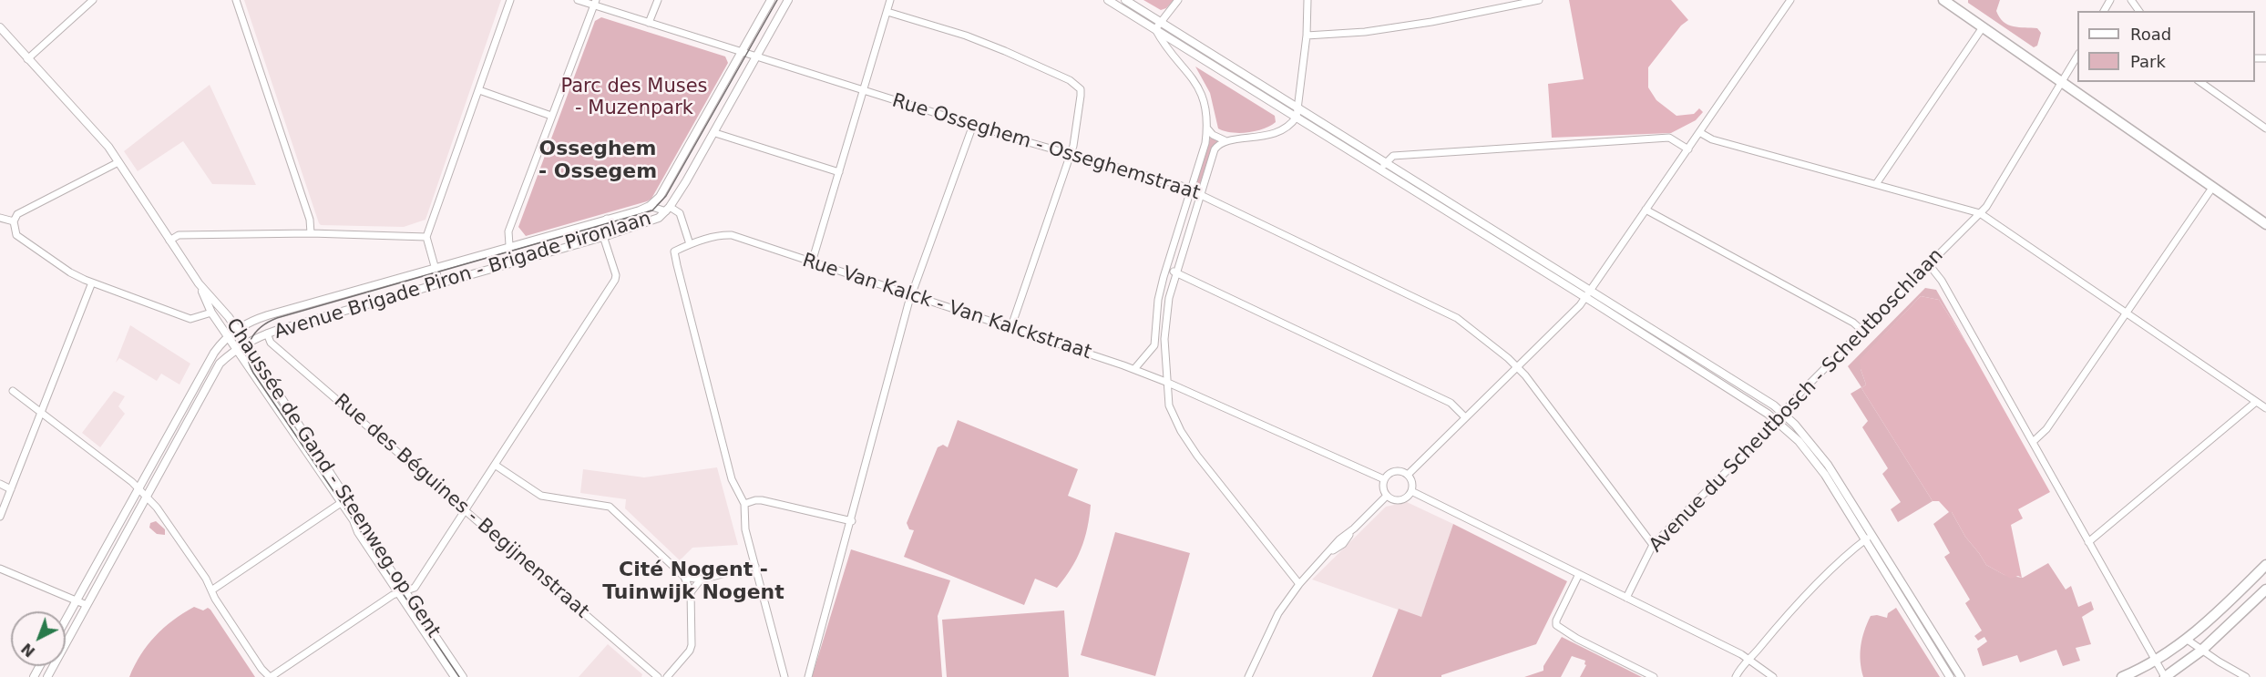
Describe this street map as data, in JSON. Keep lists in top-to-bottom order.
{
  "streets": {
    "street": [
      "Rue Osseghem - Osseghemstraat",
      "Avenue Brigade Piron - Brigade Pironlaan",
      "Rue Van Kalck - Van Kalckstraat",
      "Avenue du Scheutbosch - Scheutboschlaan",
      "Chaussée de Gand - Steenweg op Gent",
      "Rue des Béguines - Begijnenstraat"
    ]
  },
  "crossings": [
    ["Rue Osseghem - Osseghemstraat", "Avenue Brigade Piron - Brigade Pironlaan"],
    ["Rue Osseghem - Osseghemstraat", "Avenue du Scheutbosch - Scheutboschlaan"],
    ["Avenue Brigade Piron - Brigade Pironlaan", "Chaussée de Gand - Steenweg op Gent"],
    ["Avenue Brigade Piron - Brigade Pironlaan", "Rue des Béguines - Begijnenstraat"]
  ],
  "districts": ["Osseghem - Ossegem", "Cité Nogent - Tuinwijk Nogent"],
  "parks": ["Parc des Muses - Muzenpark"],
  "legend": ["Road", "Park"],
  "north": "bottom left"
}
